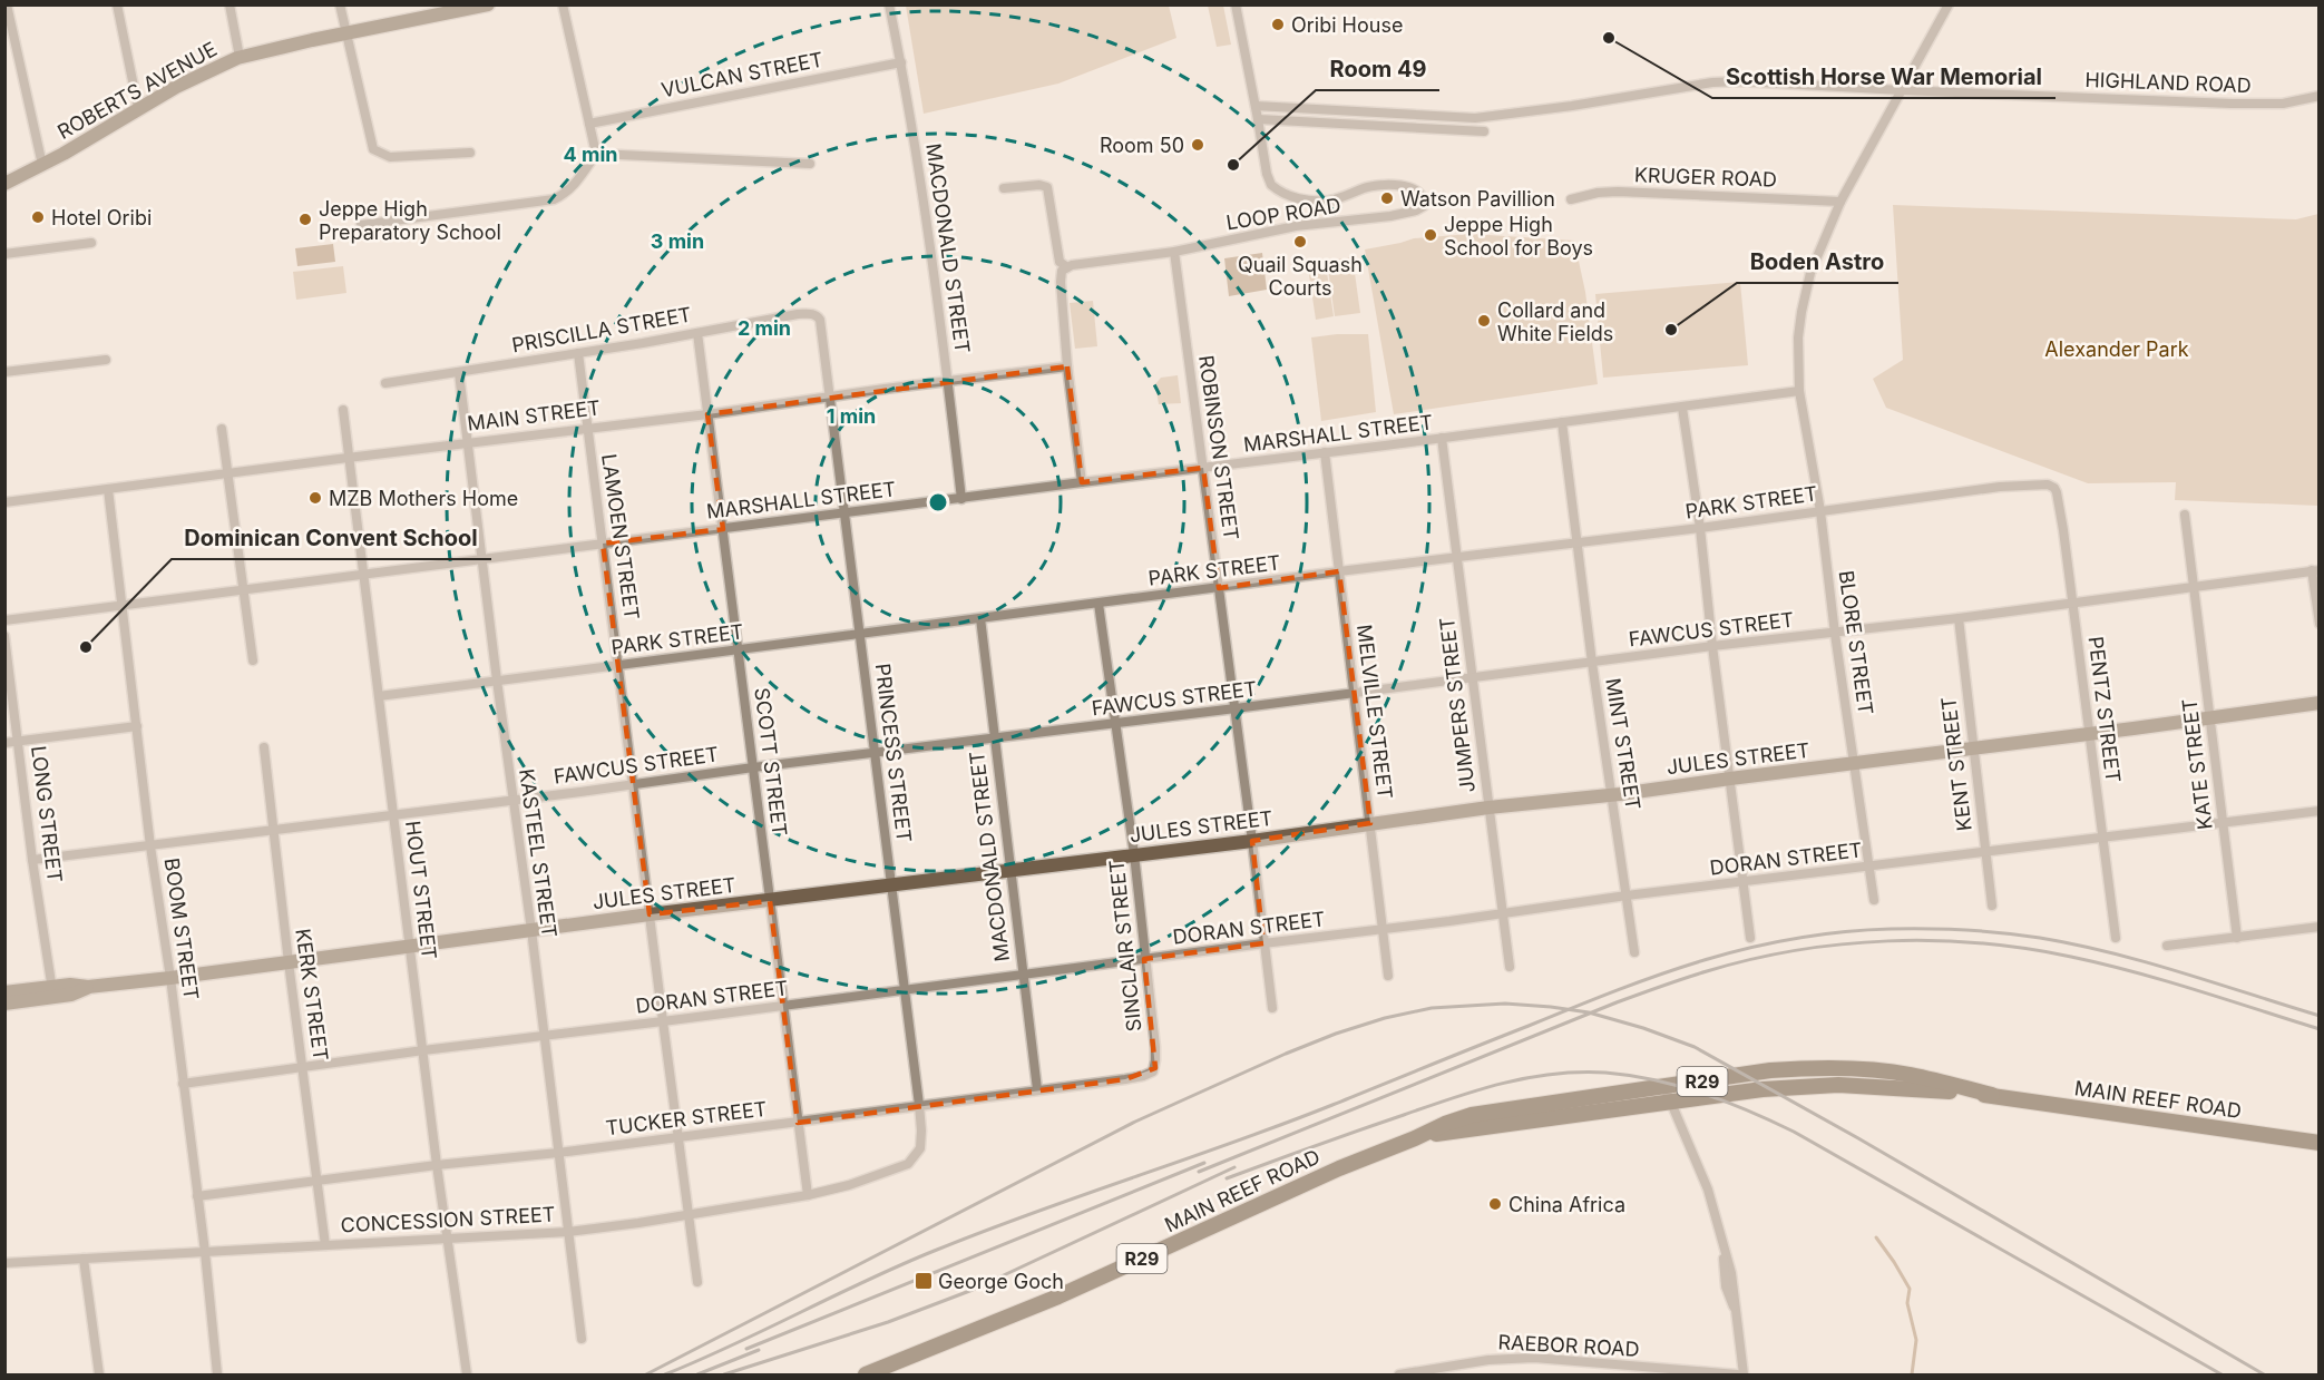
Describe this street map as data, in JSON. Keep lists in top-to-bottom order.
{
  "streets": {
    "main road": [
      "ROBERTS AVENUE",
      "JULES STREET",
      "R29",
      "MAIN REEF ROAD"
    ],
    "street": [
      "VULCAN STREET",
      "HIGHLAND ROAD",
      "KRUGER ROAD",
      "LOOP ROAD",
      "MACDONALD STREET",
      "PRISCILLA STREET",
      "MAIN STREET",
      "MARSHALL STREET",
      "ROBINSON STREET",
      "PARK STREET",
      "LAMOEN STREET",
      "FAWCUS STREET",
      "BLORE STREET",
      "JUMPERS STREET",
      "PENTZ STREET",
      "MELVILLE STREET",
      "MINT STREET",
      "PRINCESS STREET",
      "SCOTT STREET",
      "KENT STREET",
      "KATE STREET",
      "LONG STREET",
      "KASTEEL STREET",
      "DORAN STREET",
      "HOUT STREET",
      "BOOM STREET",
      "SINCLAIR STREET",
      "KERK STREET",
      "TUCKER STREET",
      "CONCESSION STREET",
      "RAEBOR ROAD"
    ]
  },
  "crossings": [
    ["VULCAN STREET", "MACDONALD STREET"],
    ["HIGHLAND ROAD", "BLORE STREET"],
    ["KRUGER ROAD", "BLORE STREET"],
    ["LOOP ROAD", "ROBINSON STREET"],
    ["MACDONALD STREET", "MAIN STREET"],
    ["MACDONALD STREET", "MARSHALL STREET"],
    ["MACDONALD STREET", "PARK STREET"],
    ["MACDONALD STREET", "FAWCUS STREET"],
    ["MACDONALD STREET", "JULES STREET"],
    ["MACDONALD STREET", "DORAN STREET"],
    ["MACDONALD STREET", "TUCKER STREET"],
    ["PRISCILLA STREET", "LAMOEN STREET"],
    ["PRISCILLA STREET", "PRINCESS STREET"],
    ["PRISCILLA STREET", "SCOTT STREET"],
    ["PRISCILLA STREET", "KASTEEL STREET"],
    ["MAIN STREET", "LAMOEN STREET"],
    ["MAIN STREET", "PRINCESS STREET"],
    ["MAIN STREET", "SCOTT STREET"],
    ["MAIN STREET", "KASTEEL STREET"],
    ["MAIN STREET", "HOUT STREET"],
    ["MAIN STREET", "BOOM STREET"],
    ["MARSHALL STREET", "ROBINSON STREET"],
    ["MARSHALL STREET", "LAMOEN STREET"],
    ["MARSHALL STREET", "BLORE STREET"],
    ["MARSHALL STREET", "JUMPERS STREET"],
    ["MARSHALL STREET", "MELVILLE STREET"],
    ["MARSHALL STREET", "MINT STREET"],
    ["MARSHALL STREET", "PRINCESS STREET"],
    ["MARSHALL STREET", "SCOTT STREET"],
    ["MARSHALL STREET", "KASTEEL STREET"],
    ["MARSHALL STREET", "HOUT STREET"],
    ["MARSHALL STREET", "BOOM STREET"],
    ["ROBINSON STREET", "PARK STREET"],
    ["ROBINSON STREET", "FAWCUS STREET"],
    ["ROBINSON STREET", "JULES STREET"],
    ["ROBINSON STREET", "DORAN STREET"],
    ["PARK STREET", "LAMOEN STREET"],
    ["PARK STREET", "BLORE STREET"],
    ["PARK STREET", "JUMPERS STREET"],
    ["PARK STREET", "PENTZ STREET"],
    ["PARK STREET", "MELVILLE STREET"],
    ["PARK STREET", "MINT STREET"],
    ["PARK STREET", "PRINCESS STREET"],
    ["PARK STREET", "SCOTT STREET"],
    ["PARK STREET", "KASTEEL STREET"],
    ["PARK STREET", "HOUT STREET"],
    ["PARK STREET", "SINCLAIR STREET"],
    ["LAMOEN STREET", "FAWCUS STREET"],
    ["LAMOEN STREET", "JULES STREET"],
    ["LAMOEN STREET", "DORAN STREET"],
    ["LAMOEN STREET", "TUCKER STREET"],
    ["LAMOEN STREET", "CONCESSION STREET"],
    ["FAWCUS STREET", "BLORE STREET"],
    ["FAWCUS STREET", "JUMPERS STREET"],
    ["FAWCUS STREET", "PENTZ STREET"],
    ["FAWCUS STREET", "MELVILLE STREET"],
    ["FAWCUS STREET", "MINT STREET"],
    ["FAWCUS STREET", "PRINCESS STREET"],
    ["FAWCUS STREET", "SCOTT STREET"],
    ["FAWCUS STREET", "KENT STREET"],
    ["FAWCUS STREET", "KATE STREET"],
    ["FAWCUS STREET", "LONG STREET"],
    ["FAWCUS STREET", "KASTEEL STREET"],
    ["FAWCUS STREET", "HOUT STREET"],
    ["FAWCUS STREET", "BOOM STREET"],
    ["FAWCUS STREET", "SINCLAIR STREET"],
    ["FAWCUS STREET", "KERK STREET"],
    ["BLORE STREET", "JULES STREET"],
    ["BLORE STREET", "DORAN STREET"],
    ["JUMPERS STREET", "JULES STREET"],
    ["JUMPERS STREET", "DORAN STREET"],
    ["PENTZ STREET", "JULES STREET"],
    ["PENTZ STREET", "DORAN STREET"],
    ["MELVILLE STREET", "JULES STREET"],
    ["MELVILLE STREET", "DORAN STREET"],
    ["MINT STREET", "JULES STREET"],
    ["MINT STREET", "DORAN STREET"],
    ["PRINCESS STREET", "JULES STREET"],
    ["PRINCESS STREET", "DORAN STREET"],
    ["PRINCESS STREET", "TUCKER STREET"],
    ["PRINCESS STREET", "CONCESSION STREET"],
    ["JULES STREET", "SCOTT STREET"],
    ["JULES STREET", "KENT STREET"],
    ["JULES STREET", "KATE STREET"],
    ["JULES STREET", "LONG STREET"],
    ["JULES STREET", "KASTEEL STREET"],
    ["JULES STREET", "HOUT STREET"],
    ["JULES STREET", "BOOM STREET"],
    ["JULES STREET", "SINCLAIR STREET"],
    ["JULES STREET", "KERK STREET"],
    ["SCOTT STREET", "DORAN STREET"],
    ["SCOTT STREET", "TUCKER STREET"],
    ["SCOTT STREET", "CONCESSION STREET"],
    ["KENT STREET", "DORAN STREET"],
    ["KATE STREET", "DORAN STREET"],
    ["KASTEEL STREET", "DORAN STREET"],
    ["KASTEEL STREET", "TUCKER STREET"],
    ["KASTEEL STREET", "CONCESSION STREET"],
    ["DORAN STREET", "HOUT STREET"],
    ["DORAN STREET", "BOOM STREET"],
    ["DORAN STREET", "SINCLAIR STREET"],
    ["DORAN STREET", "KERK STREET"],
    ["HOUT STREET", "TUCKER STREET"],
    ["HOUT STREET", "CONCESSION STREET"],
    ["BOOM STREET", "TUCKER STREET"],
    ["BOOM STREET", "CONCESSION STREET"],
    ["SINCLAIR STREET", "TUCKER STREET"],
    ["KERK STREET", "TUCKER STREET"],
    ["KERK STREET", "CONCESSION STREET"]
  ],
  "parks": ["Alexander Park"],
  "places": {
    "other": [
      "Oribi House",
      "Scottish Horse War Memorial",
      "Room 50",
      "Room 49",
      "Watson Pavillion",
      "Hotel Oribi",
      "Jeppe High Preparatory School",
      "Jeppe High School for Boys",
      "Quail Squash Courts",
      "Collard and White Fields",
      "Boden Astro",
      "MZB Mothers Home",
      "Dominican Convent School",
      "China Africa"
    ],
    "transit": ["George Goch"]
  },
  "rings": [
    "4 min",
    "3 min",
    "2 min",
    "1 min"
  ]
}
